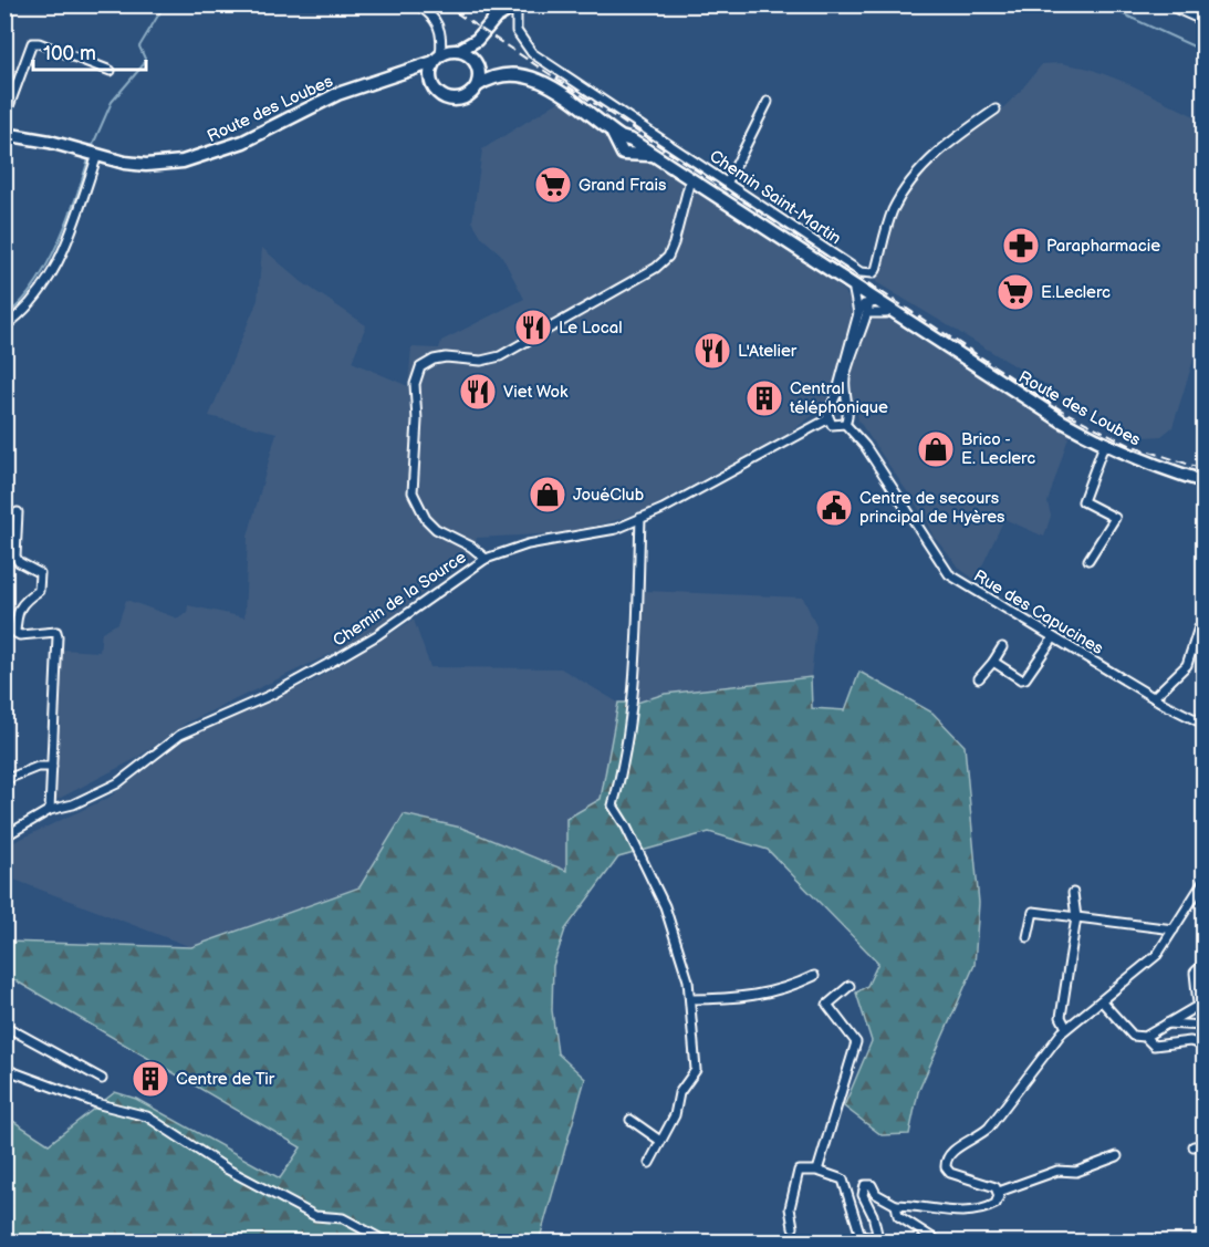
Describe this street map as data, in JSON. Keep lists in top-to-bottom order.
{
  "streets": {
    "main road": ["Route des Loubes"],
    "street": ["Chemin Saint-Martin", "Chemin de la Source", "Rue des Capucines"]
  },
  "crossings": [
    ["Chemin de la Source", "Rue des Capucines"]
  ],
  "places": {
    "supermarket": ["Grand Frais", "E.Leclerc"],
    "pharmacy": ["Parapharmacie"],
    "restaurant": ["Le Local", "L'Atelier", "Viet Wok"],
    "building": ["Central téléphonique", "Centre de Tir"],
    "shop": ["Brico - E. Leclerc", "JouéClub"],
    "public building": ["Centre de secours principal de Hyères"]
  },
  "scale_bar": "100 m"
}
